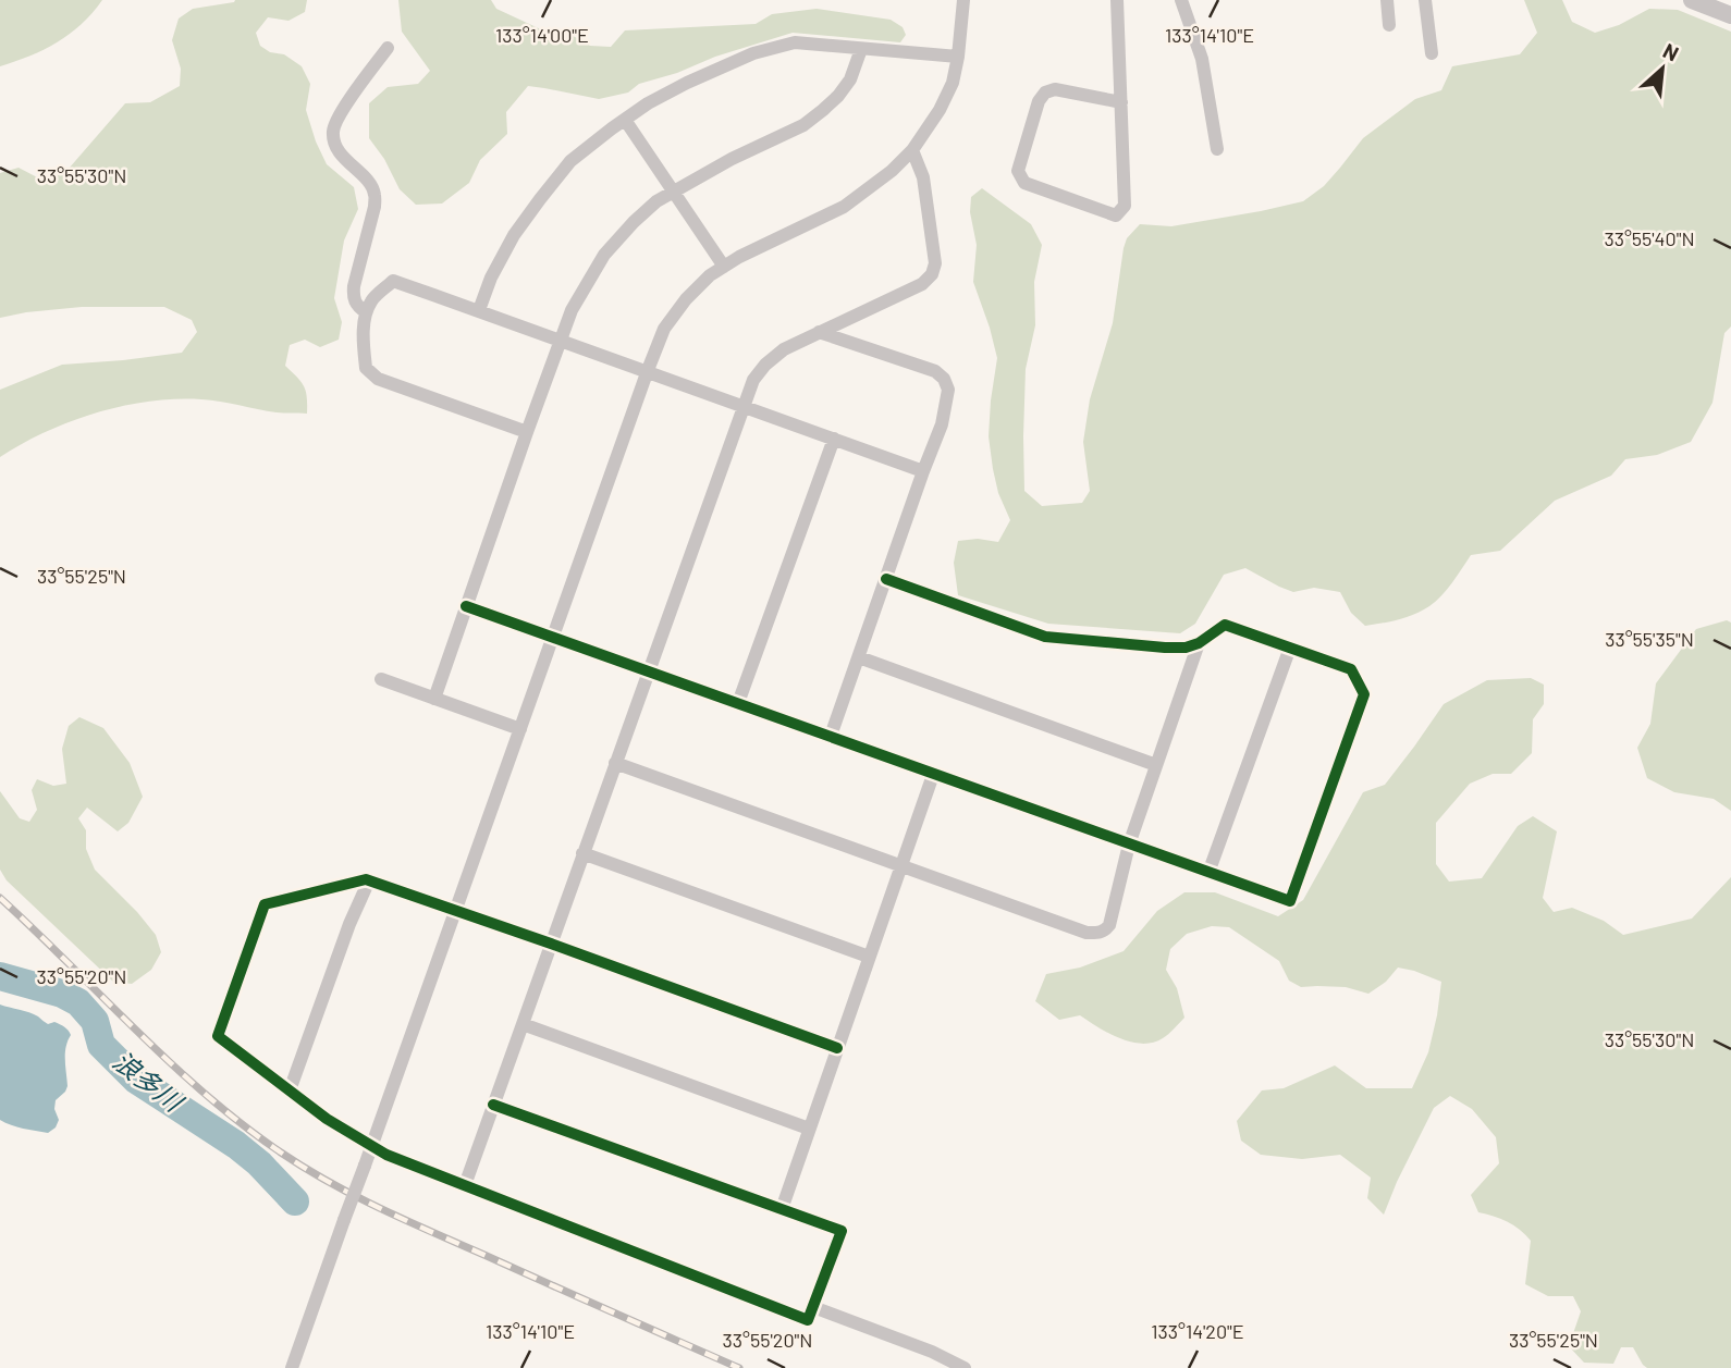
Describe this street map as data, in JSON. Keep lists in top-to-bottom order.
{
  "water": ["浪多川"],
  "north": "top right",
  "coordinates": [
    "133°14'00\"E",
    "133°14'10\"E",
    "33°55'30\"N",
    "33°55'40\"N",
    "33°55'25\"N",
    "33°55'35\"N",
    "33°55'20\"N",
    "133°14'20\"E"
  ]
}
